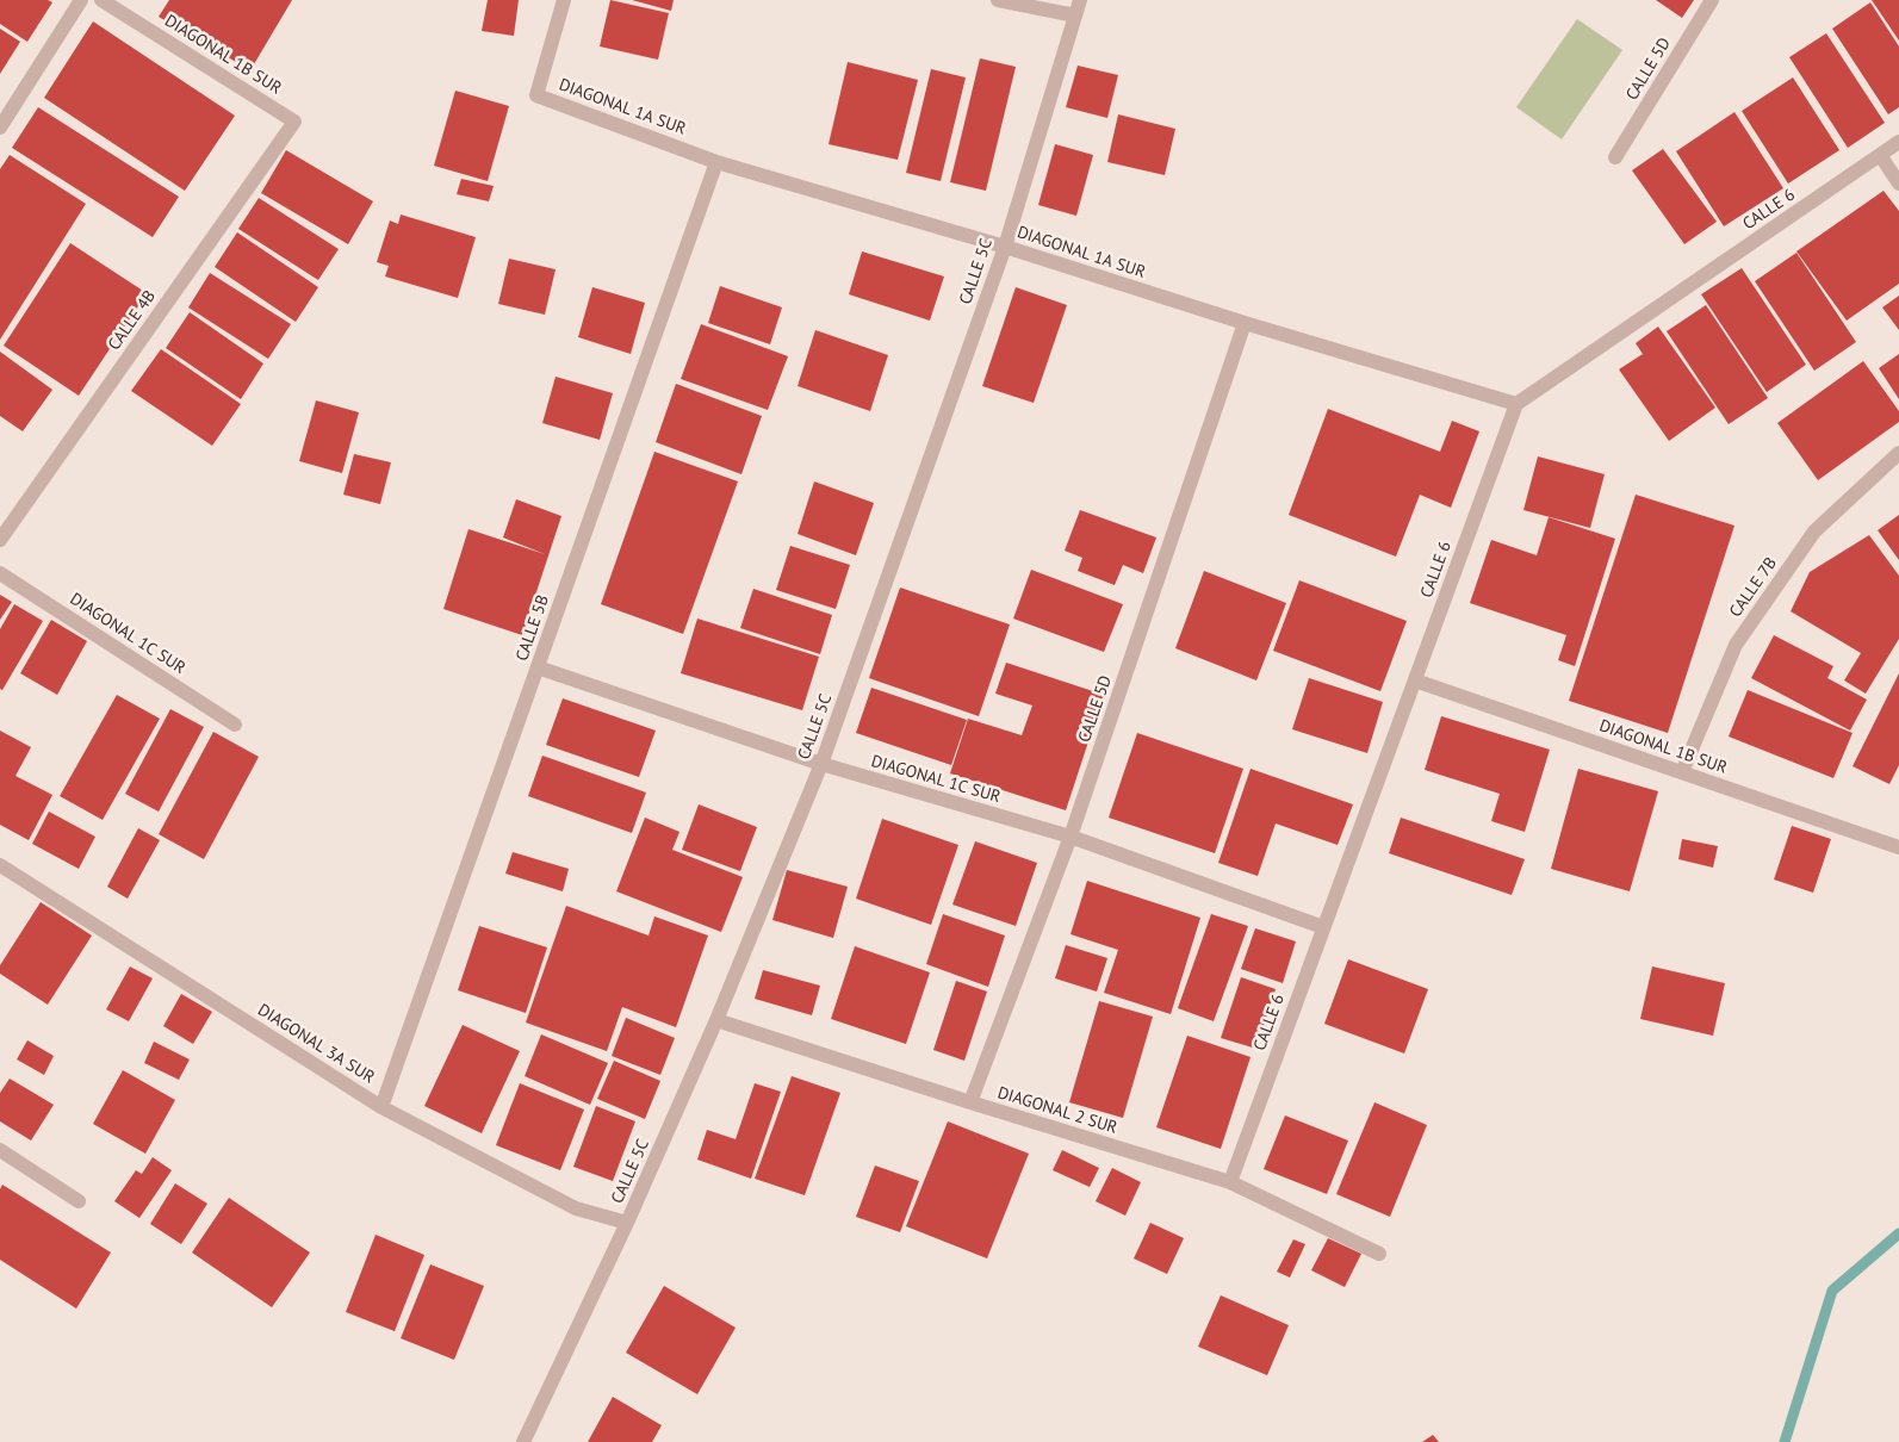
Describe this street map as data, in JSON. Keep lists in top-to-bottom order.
{
  "streets": {
    "street": [
      "DIAGONAL 1B SUR",
      "CALLE 5D",
      "DIAGONAL 1A SUR",
      "CALLE 6",
      "CALLE 5C",
      "CALLE 4B",
      "CALLE 7B",
      "CALLE 5B",
      "DIAGONAL 1C SUR",
      "DIAGONAL 3A SUR",
      "DIAGONAL 2 SUR"
    ]
  },
  "crossings": [
    ["DIAGONAL 1B SUR", "CALLE 6"],
    ["DIAGONAL 1B SUR", "CALLE 4B"],
    ["DIAGONAL 1B SUR", "CALLE 7B"],
    ["CALLE 5D", "DIAGONAL 1A SUR"],
    ["CALLE 5D", "DIAGONAL 1C SUR"],
    ["CALLE 5D", "DIAGONAL 2 SUR"],
    ["DIAGONAL 1A SUR", "CALLE 6"],
    ["DIAGONAL 1A SUR", "CALLE 5C"],
    ["DIAGONAL 1A SUR", "CALLE 5B"],
    ["CALLE 6", "DIAGONAL 1C SUR"],
    ["CALLE 6", "DIAGONAL 2 SUR"],
    ["CALLE 5C", "DIAGONAL 1C SUR"],
    ["CALLE 5C", "DIAGONAL 3A SUR"],
    ["CALLE 5C", "DIAGONAL 2 SUR"],
    ["CALLE 5B", "DIAGONAL 1C SUR"],
    ["CALLE 5B", "DIAGONAL 3A SUR"]
  ]
}
